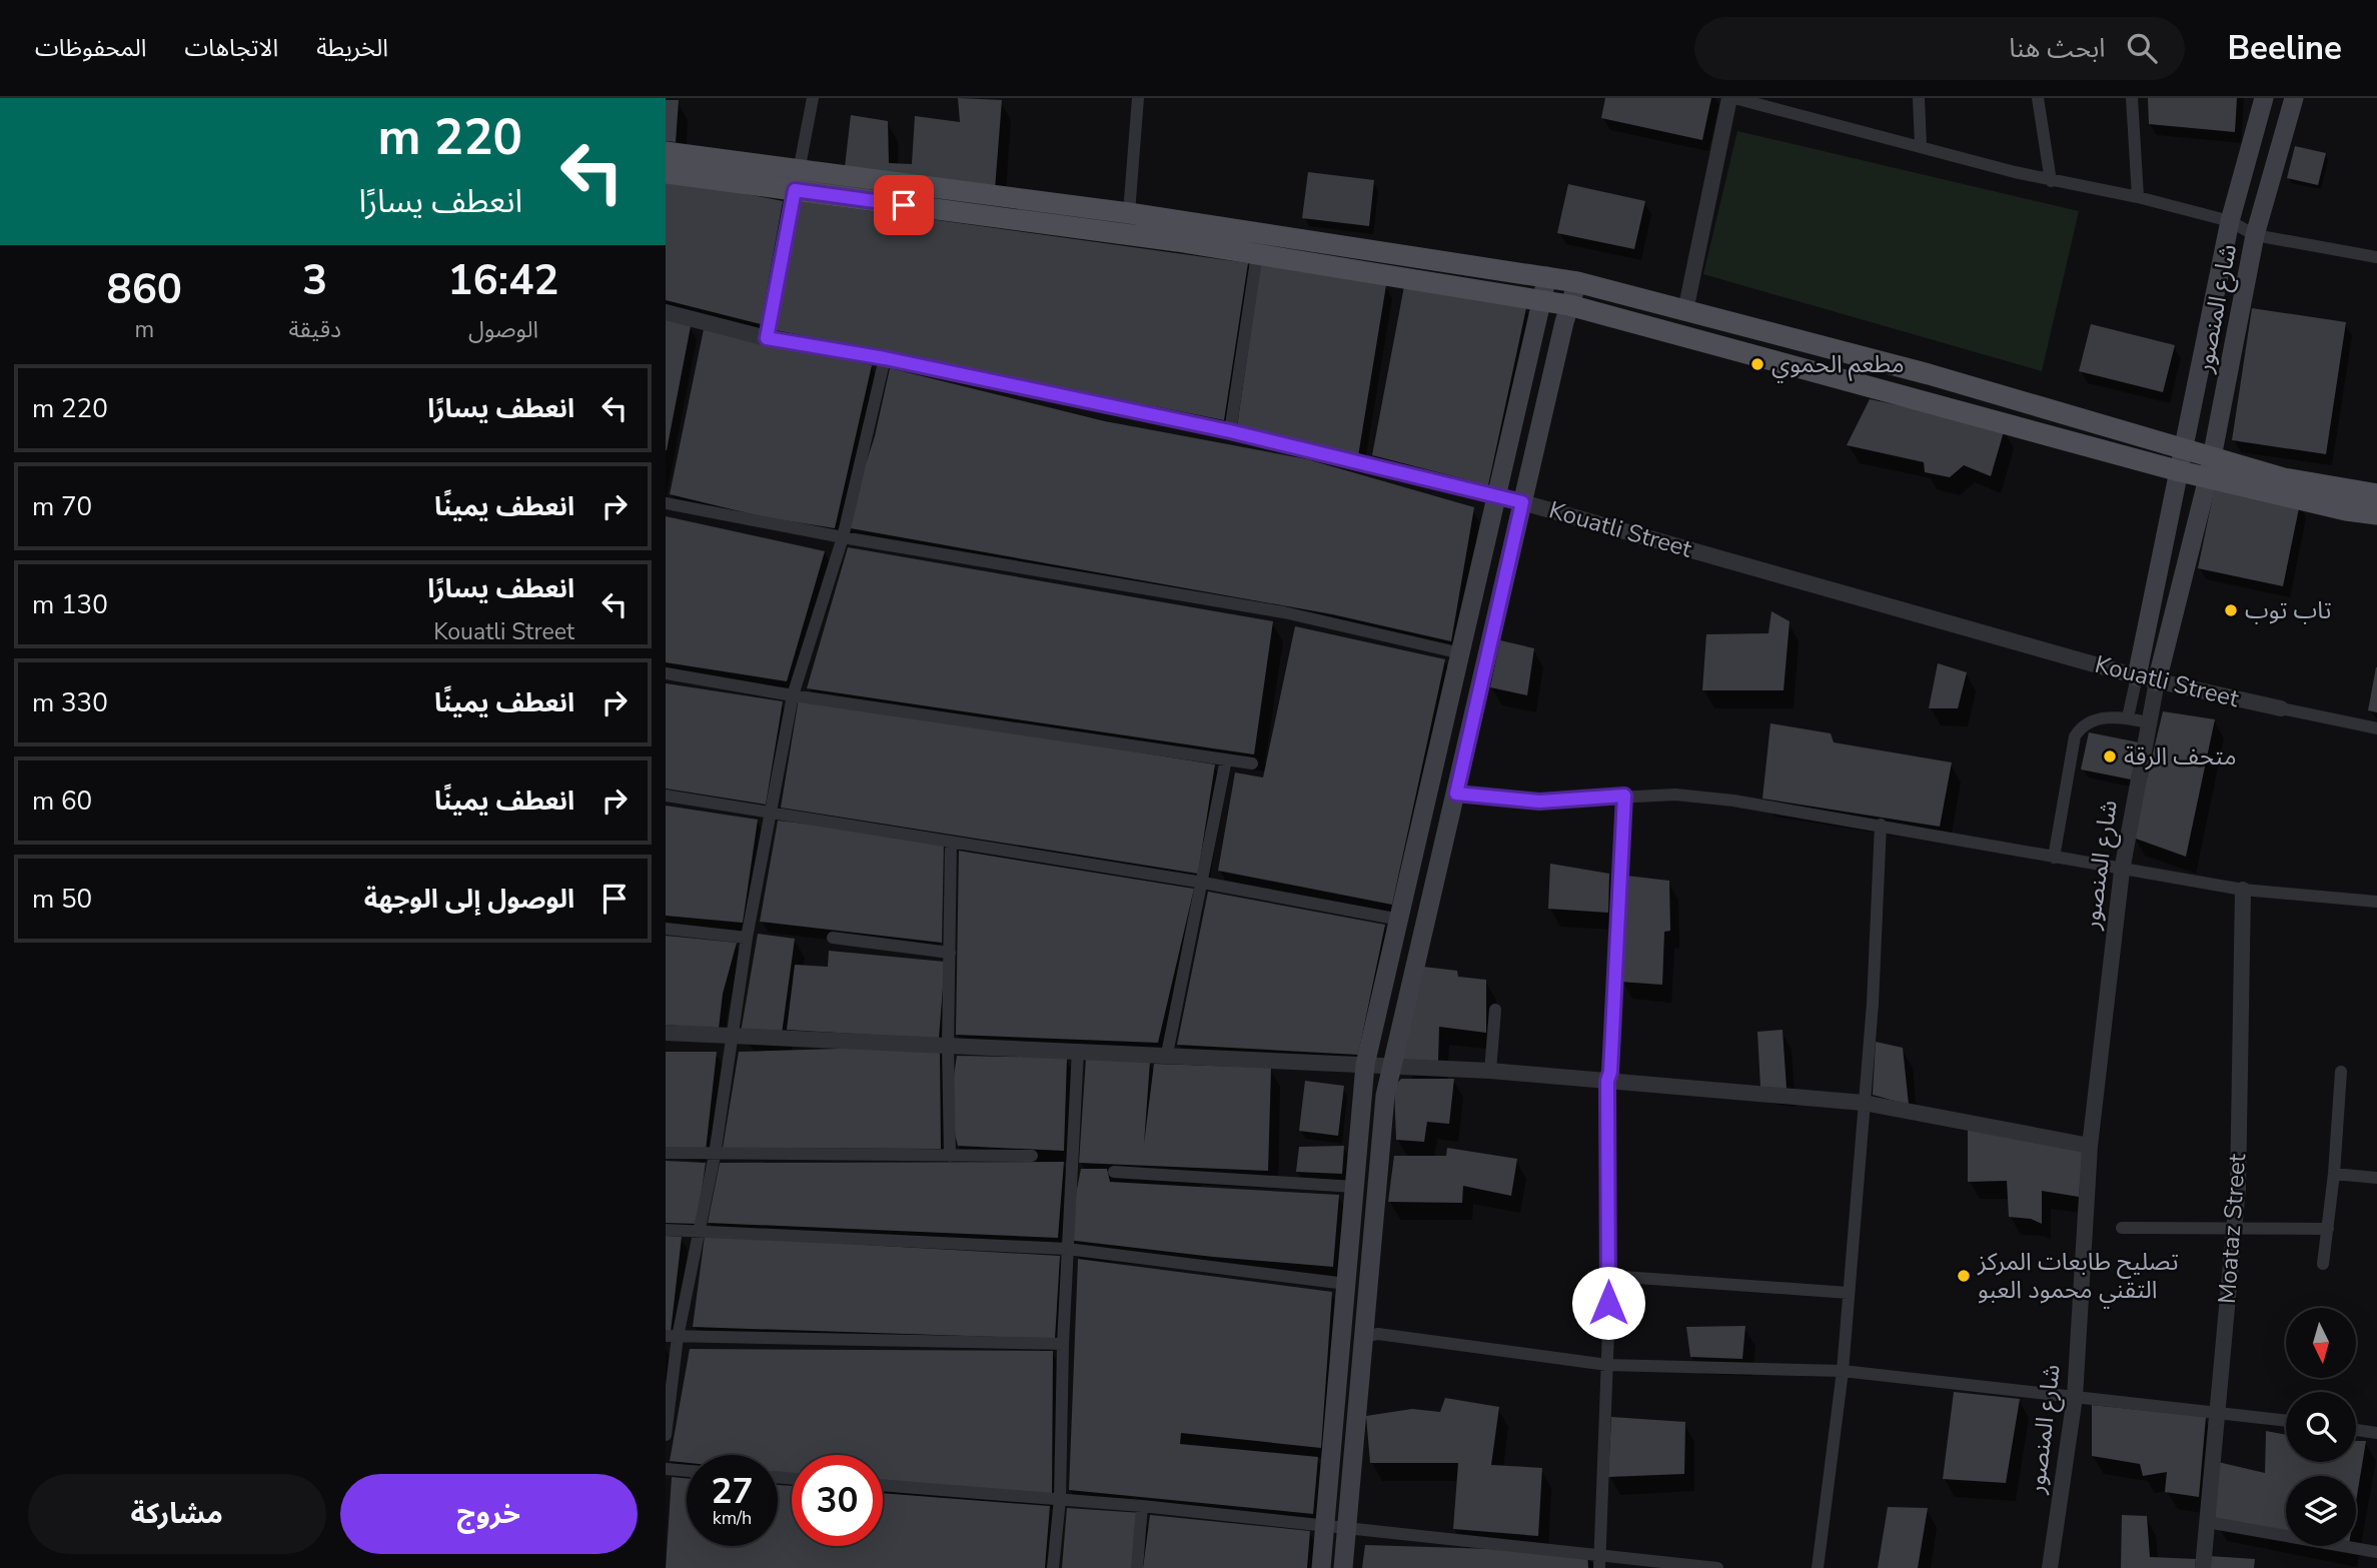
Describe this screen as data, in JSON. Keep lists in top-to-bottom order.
{
  "streets": {
    "main road": ["شارع المنصور"],
    "street": ["Kouatli Street", "Moataz Street"]
  },
  "crossings": [
    ["شارع المنصور", "Kouatli Street"]
  ],
  "places": [
    "مطعم الحموي",
    "تاب توب",
    "متحف الرقة",
    "تصليح طابعات المركز التقني محمود العبو"
  ],
  "north": "bottom",
  "page": {
    "header": "Beeline",
    "search": "ابحث هنا",
    "nav": ["الخريطة", "الاتجاهات", "المحفوظات"],
    "turn": ["220 m", "انعطف يسارًا"],
    "eta": [
      "16:42",
      "الوصول",
      "3",
      "دقيقة",
      "860",
      "m"
    ],
    "list": [
      {
        "name": "انعطف يسارًا",
        "value": "220 m"
      },
      {
        "name": "انعطف يمينًا",
        "value": "70 m"
      },
      {
        "name": "انعطف يسارًا",
        "note": "Kouatli Street",
        "value": "130 m"
      },
      {
        "name": "انعطف يمينًا",
        "value": "330 m"
      },
      {
        "name": "انعطف يمينًا",
        "value": "60 m"
      },
      {
        "name": "الوصول إلى الوجهة",
        "value": "50 m"
      }
    ],
    "speed": "27 km/h",
    "limit": "30",
    "buttons": ["خروج", "مشاركة"]
  }
}
